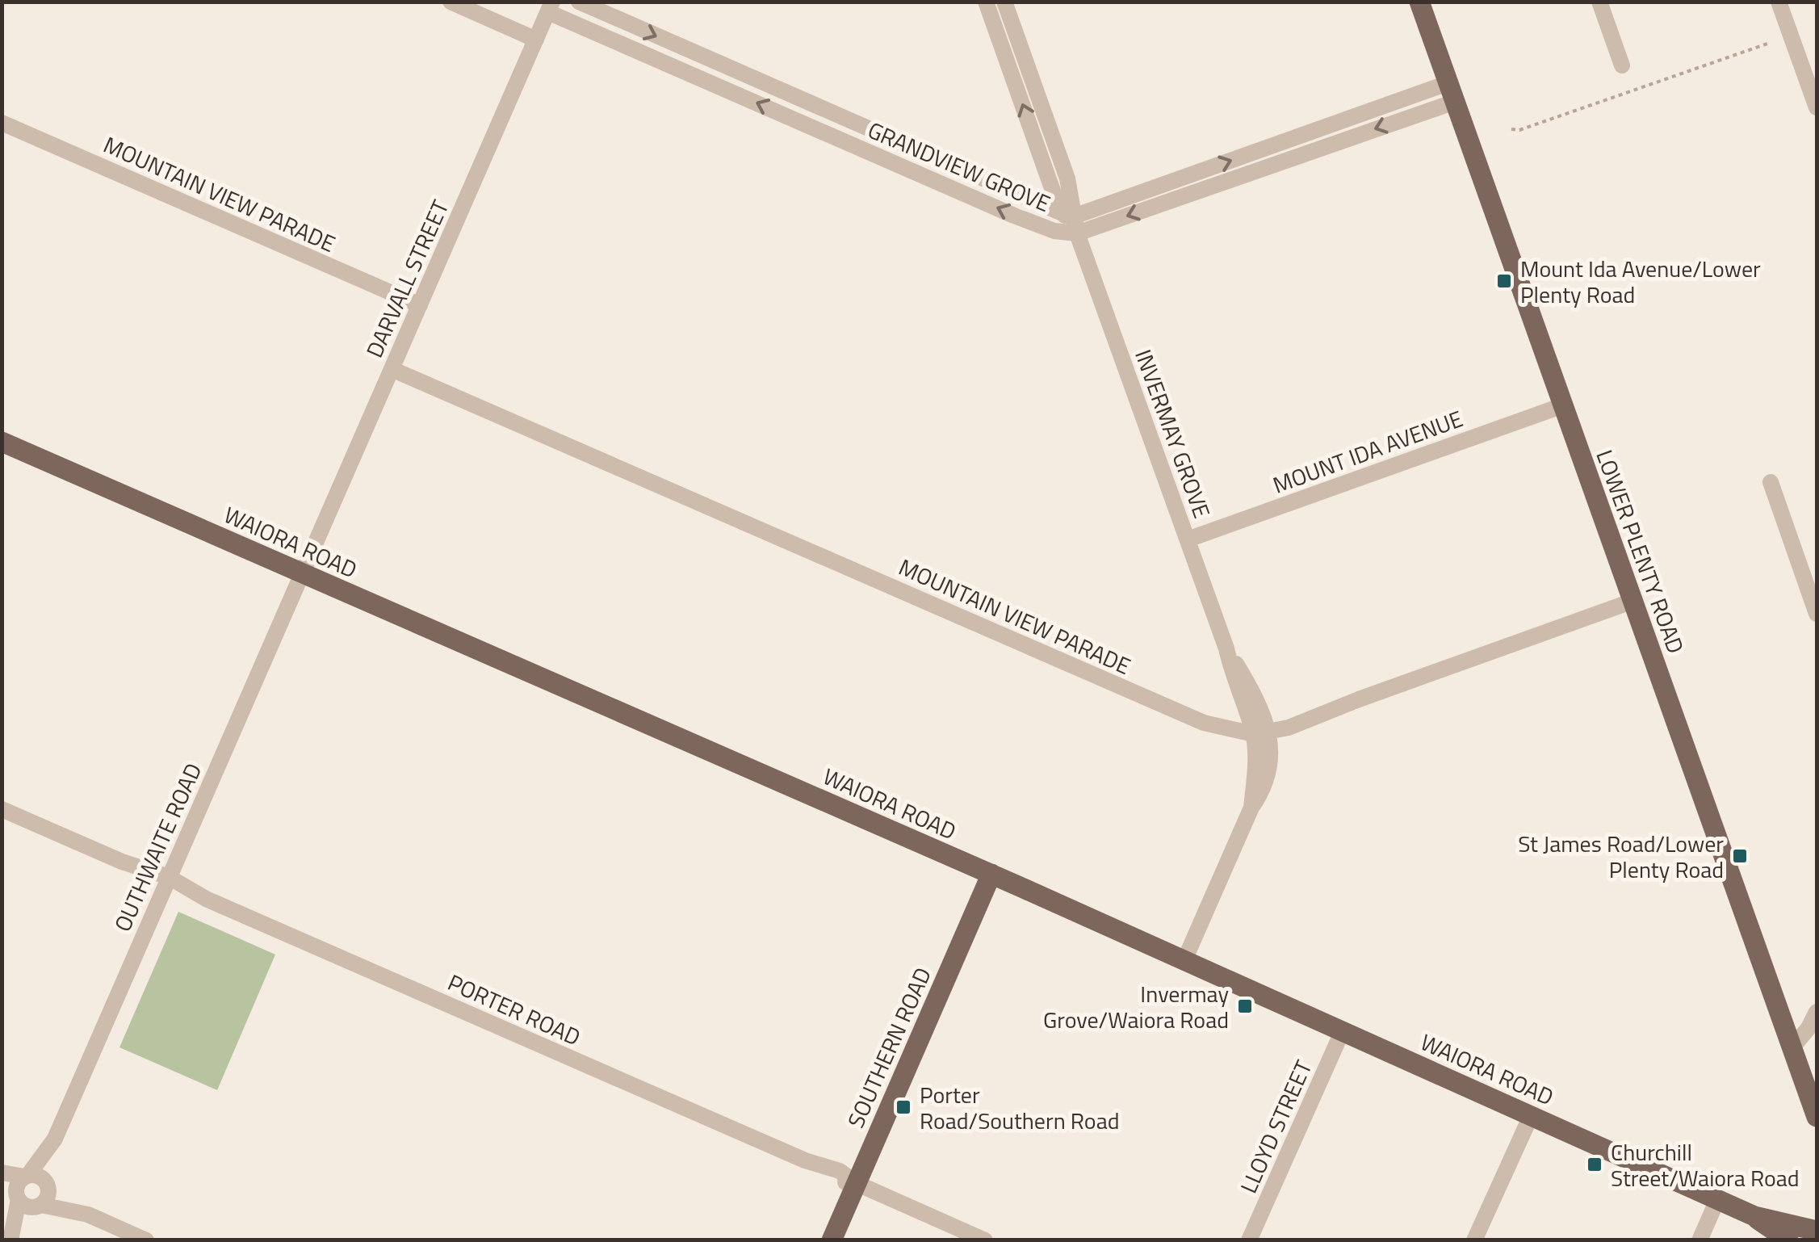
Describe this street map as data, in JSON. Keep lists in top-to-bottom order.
{
  "streets": {
    "main road": ["WAIORA ROAD", "LOWER PLENTY ROAD", "SOUTHERN ROAD"],
    "street": [
      "GRANDVIEW GROVE",
      "MOUNTAIN VIEW PARADE",
      "DARVALL STREET",
      "INVERMAY GROVE",
      "MOUNT IDA AVENUE",
      "OUTHWAITE ROAD",
      "PORTER ROAD",
      "LLOYD STREET"
    ]
  },
  "crossings": [
    ["GRANDVIEW GROVE", "DARVALL STREET"],
    ["GRANDVIEW GROVE", "INVERMAY GROVE"],
    ["GRANDVIEW GROVE", "LOWER PLENTY ROAD"],
    ["MOUNTAIN VIEW PARADE", "DARVALL STREET"],
    ["MOUNTAIN VIEW PARADE", "INVERMAY GROVE"],
    ["DARVALL STREET", "WAIORA ROAD"],
    ["DARVALL STREET", "OUTHWAITE ROAD"],
    ["INVERMAY GROVE", "MOUNT IDA AVENUE"],
    ["INVERMAY GROVE", "WAIORA ROAD"],
    ["MOUNT IDA AVENUE", "LOWER PLENTY ROAD"],
    ["WAIORA ROAD", "OUTHWAITE ROAD"],
    ["WAIORA ROAD", "SOUTHERN ROAD"],
    ["WAIORA ROAD", "LLOYD STREET"],
    ["OUTHWAITE ROAD", "PORTER ROAD"],
    ["PORTER ROAD", "SOUTHERN ROAD"]
  ],
  "places": {
    "transit": [
      "Mount Ida Avenue/Lower Plenty Road",
      "St James Road/Lower Plenty Road",
      "Invermay Grove/Waiora Road",
      "Porter Road/Southern Road",
      "Churchill Street/Waiora Road"
    ]
  }
}
